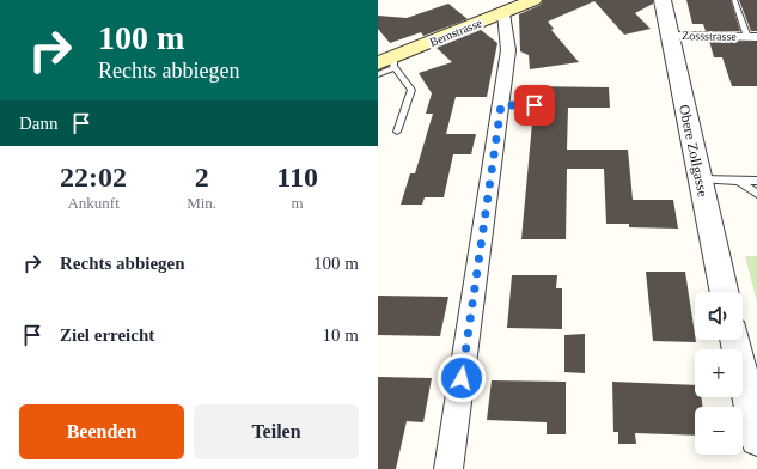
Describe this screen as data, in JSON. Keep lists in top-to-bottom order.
{
  "streets": {
    "main road": ["Bernstrasse"],
    "street": ["Zossstrasse", "Obere Zollgasse"]
  },
  "crossings": [
    ["Zossstrasse", "Obere Zollgasse"]
  ],
  "page": {
    "turn": ["100 m", "Rechts abbiegen"],
    "then": "Dann",
    "eta": [
      "22:02",
      "Ankunft",
      "2",
      "Min.",
      "110",
      "m"
    ],
    "list": [
      {
        "name": "Rechts abbiegen",
        "value": "100 m"
      },
      {
        "name": "Ziel erreicht",
        "value": "10 m"
      }
    ],
    "map_buttons": ["+", "−"],
    "buttons": ["Beenden", "Teilen"]
  }
}
